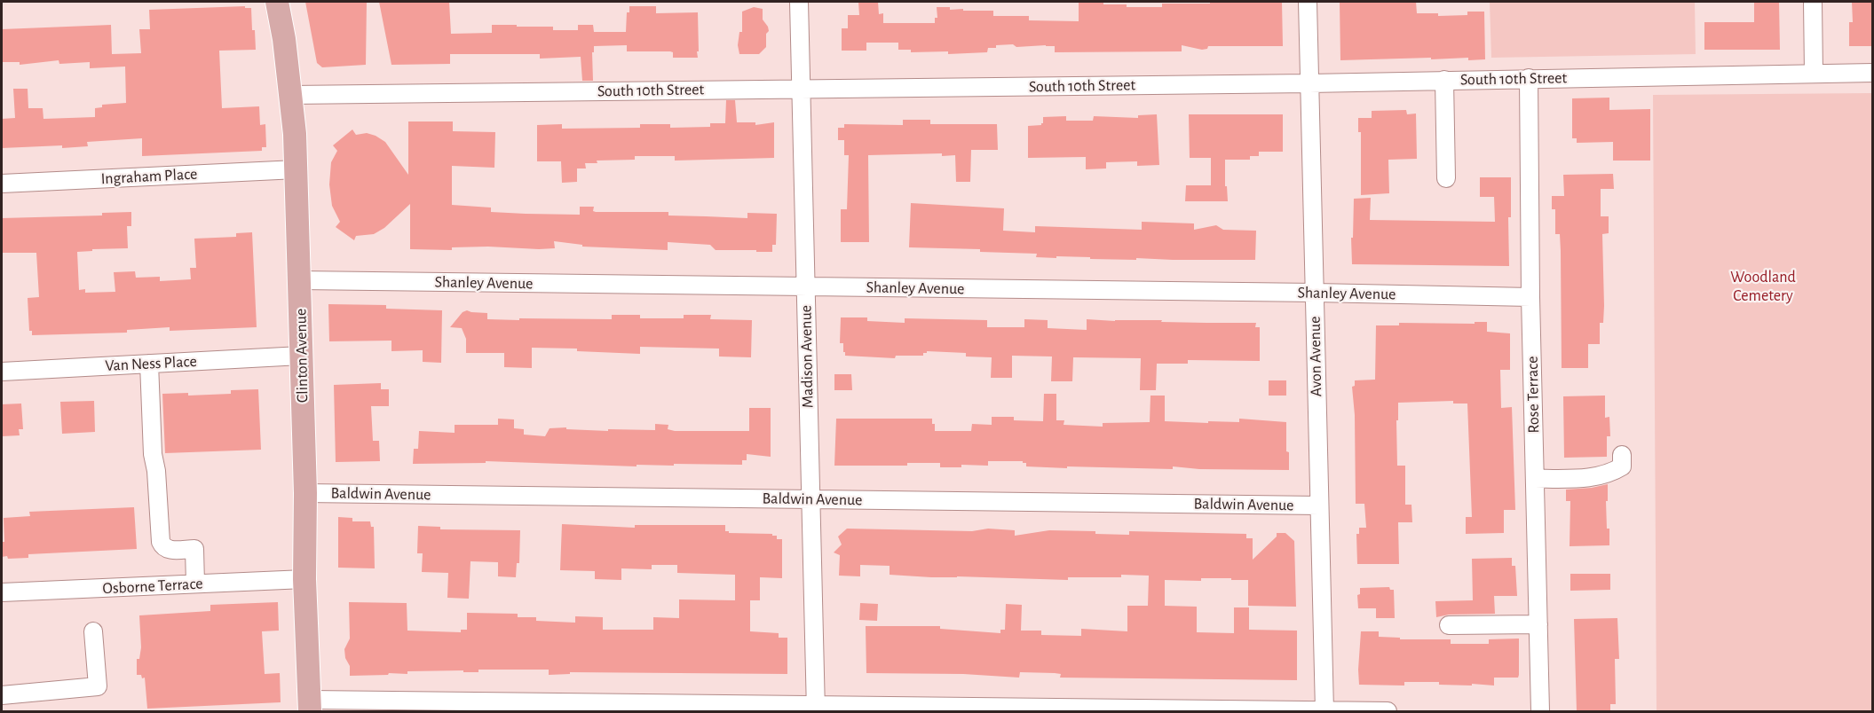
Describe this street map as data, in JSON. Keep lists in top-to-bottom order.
{
  "streets": {
    "main road": ["Clinton Avenue"],
    "street": [
      "South 10th Street",
      "Ingraham Place",
      "Shanley Avenue",
      "Madison Avenue",
      "Avon Avenue",
      "Van Ness Place",
      "Rose Terrace",
      "Baldwin Avenue",
      "Osborne Terrace"
    ]
  },
  "crossings": [
    ["South 10th Street", "Clinton Avenue"],
    ["South 10th Street", "Madison Avenue"],
    ["South 10th Street", "Avon Avenue"],
    ["South 10th Street", "Rose Terrace"],
    ["Ingraham Place", "Clinton Avenue"],
    ["Shanley Avenue", "Clinton Avenue"],
    ["Shanley Avenue", "Madison Avenue"],
    ["Shanley Avenue", "Avon Avenue"],
    ["Shanley Avenue", "Rose Terrace"],
    ["Clinton Avenue", "Van Ness Place"],
    ["Clinton Avenue", "Baldwin Avenue"],
    ["Clinton Avenue", "Osborne Terrace"],
    ["Madison Avenue", "Baldwin Avenue"],
    ["Avon Avenue", "Baldwin Avenue"]
  ],
  "parks": ["Woodland Cemetery"]
}
